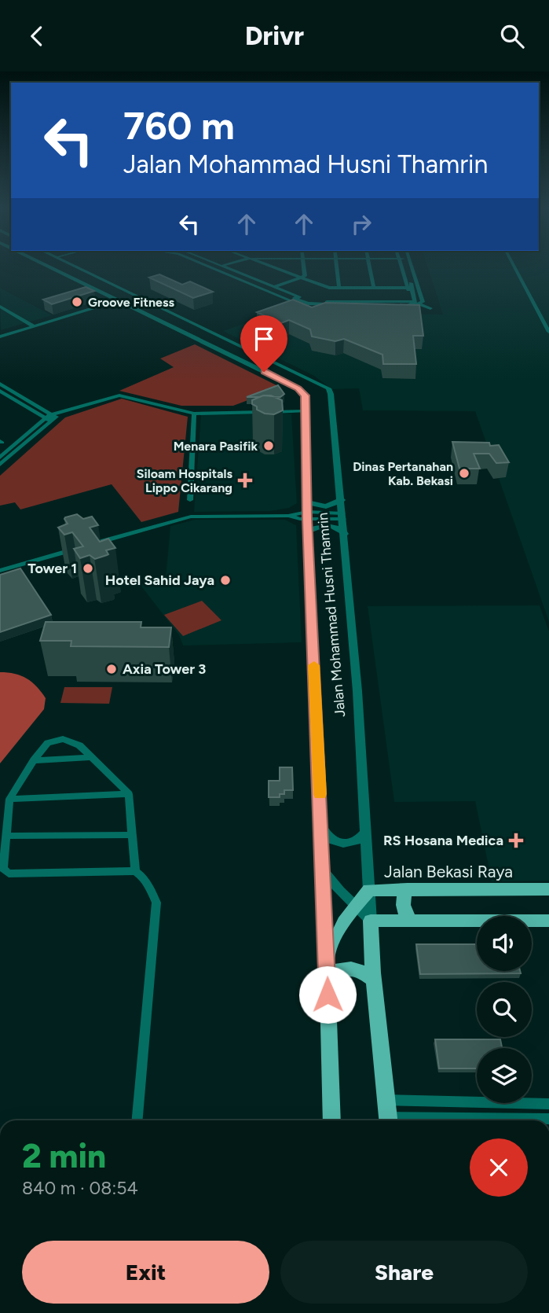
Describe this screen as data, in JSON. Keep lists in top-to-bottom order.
{
  "streets": {
    "main road": ["Jalan Mohammad Husni Thamrin", "Jalan Bekasi Raya"]
  },
  "crossings": [
    ["Jalan Mohammad Husni Thamrin", "Jalan Bekasi Raya"]
  ],
  "places": {
    "other": [
      "Groove Fitness",
      "Menara Pasifik",
      "Dinas Pertanahan Kab. Bekasi",
      "Tower 1",
      "Hotel Sahid Jaya",
      "Axia Tower 3"
    ],
    "health": ["Siloam Hospitals Lippo Cikarang", "RS Hosana Medica"]
  },
  "page": {
    "header": "Drivr",
    "turn": ["760 m", "Jalan Mohammad Husni Thamrin"],
    "heading": ["2 min", "840 m · 08:54"],
    "buttons": ["Exit", "Share"]
  }
}
